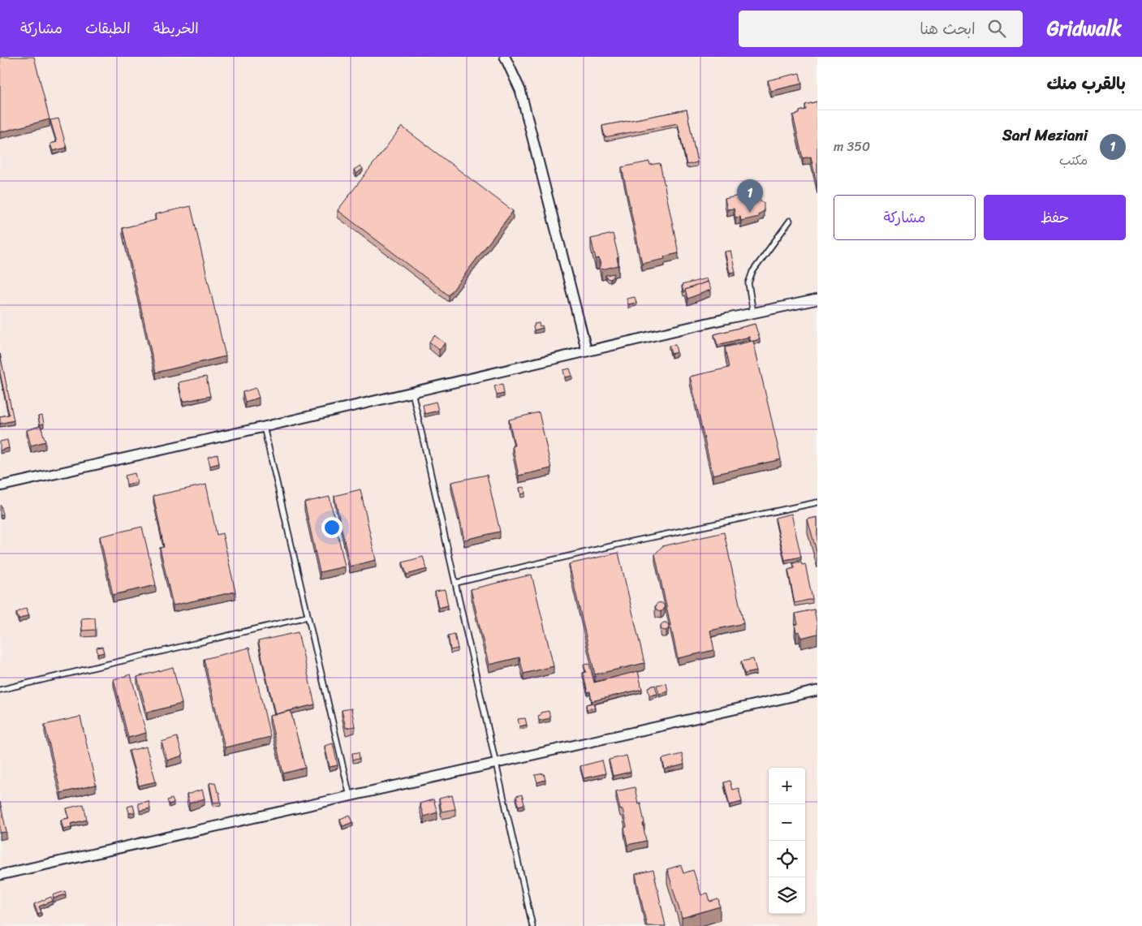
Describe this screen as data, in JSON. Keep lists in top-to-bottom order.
{
  "page": {
    "header": "Gridwalk",
    "search": "ابحث هنا",
    "nav": ["الخريطة", "الطبقات", "مشاركة"],
    "heading": "بالقرب منك",
    "list": [
      {
        "mark": "1",
        "name": "Sarl Meziani",
        "note": "مكتب",
        "value": "350 m"
      }
    ],
    "pins": "1",
    "buttons": ["حفظ", "مشاركة"],
    "map_buttons": ["+", "−"]
  }
}
